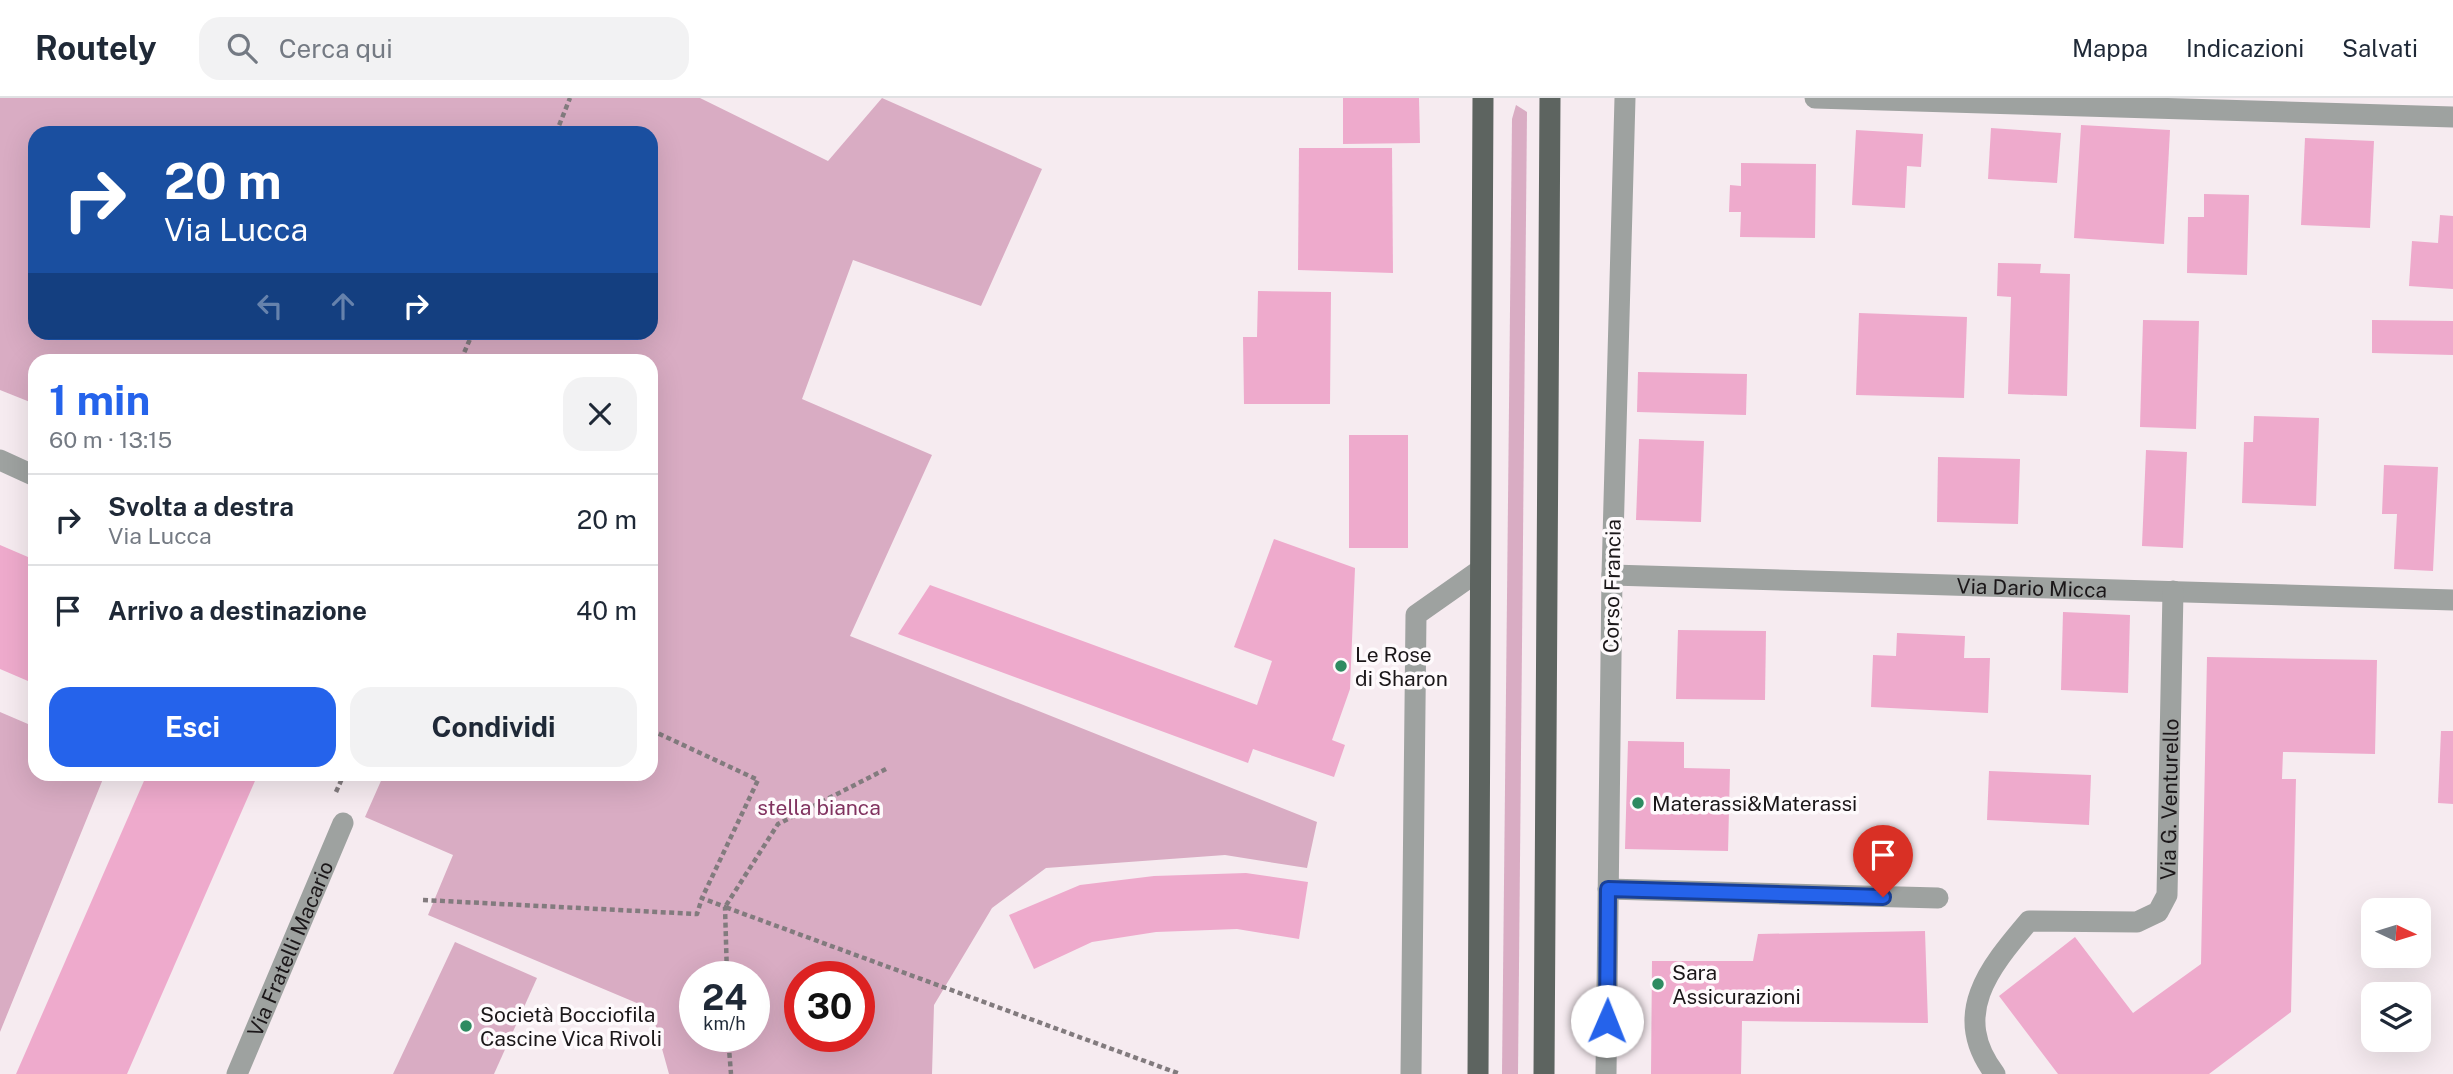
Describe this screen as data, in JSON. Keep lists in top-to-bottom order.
{
  "streets": {
    "street": [
      "Corso Francia",
      "Via Dario Micca",
      "Via G. Venturello",
      "Via Fratelli Macario"
    ]
  },
  "crossings": [
    ["Corso Francia", "Via Dario Micca"],
    ["Via Dario Micca", "Via G. Venturello"]
  ],
  "parks": ["stella bianca"],
  "places": [
    "Le Rose di Sharon",
    "Materassi&Materassi",
    "Sara Assicurazioni",
    "Società Bocciofila Cascine Vica Rivoli"
  ],
  "north": "right",
  "page": {
    "header": "Routely",
    "search": "Cerca qui",
    "nav": ["Mappa", "Indicazioni", "Salvati"],
    "turn": ["20 m", "Via Lucca"],
    "heading": ["1 min", "60 m · 13:15"],
    "list": [
      {
        "name": "Svolta a destra",
        "note": "Via Lucca",
        "value": "20 m"
      },
      {
        "name": "Arrivo a destinazione",
        "value": "40 m"
      }
    ],
    "buttons": ["Esci", "Condividi"],
    "speed": "24 km/h",
    "limit": "30"
  }
}
